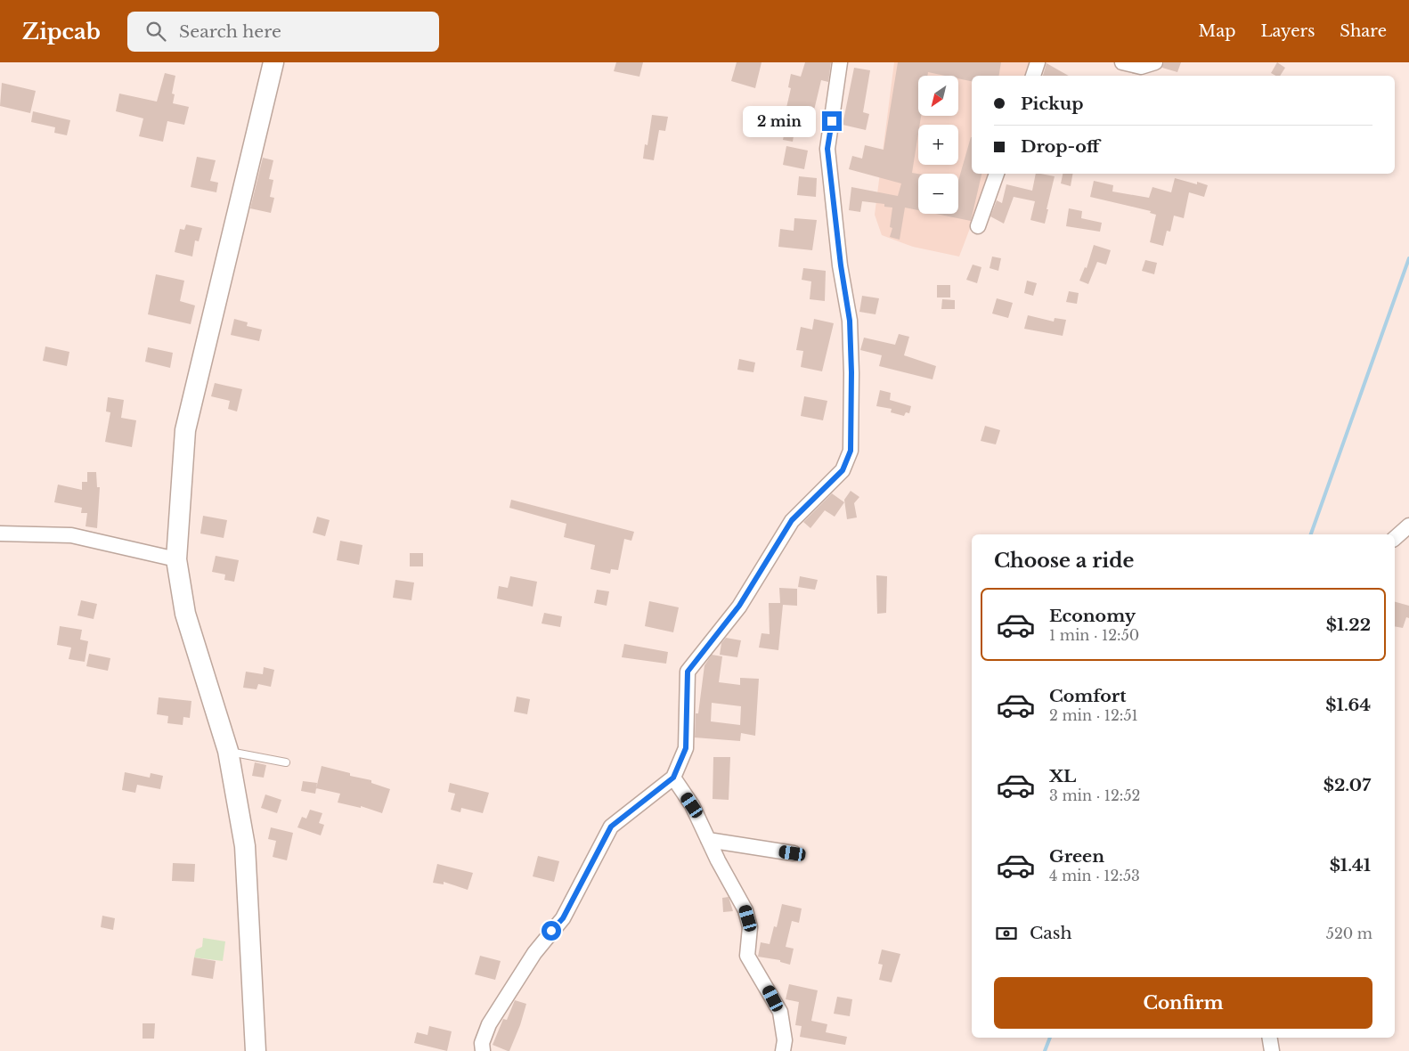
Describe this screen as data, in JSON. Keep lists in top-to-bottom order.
{
  "north": "bottom left",
  "page": {
    "header": "Zipcab",
    "search": "Search here",
    "nav": ["Map", "Layers", "Share"],
    "map_buttons": ["+", "−"],
    "banner": ["Pickup", "Drop-off"],
    "bubble": "2 min",
    "heading": "Choose a ride",
    "list": [
      {
        "name": "Economy",
        "note": "1 min · 12:50",
        "value": "$1.22"
      },
      {
        "name": "Comfort",
        "note": "2 min · 12:51",
        "value": "$1.64"
      },
      {
        "name": "XL",
        "note": "3 min · 12:52",
        "value": "$2.07"
      },
      {
        "name": "Green",
        "note": "4 min · 12:53",
        "value": "$1.41"
      }
    ],
    "pay": ["Cash", "520 m"],
    "buttons": "Confirm"
  }
}
